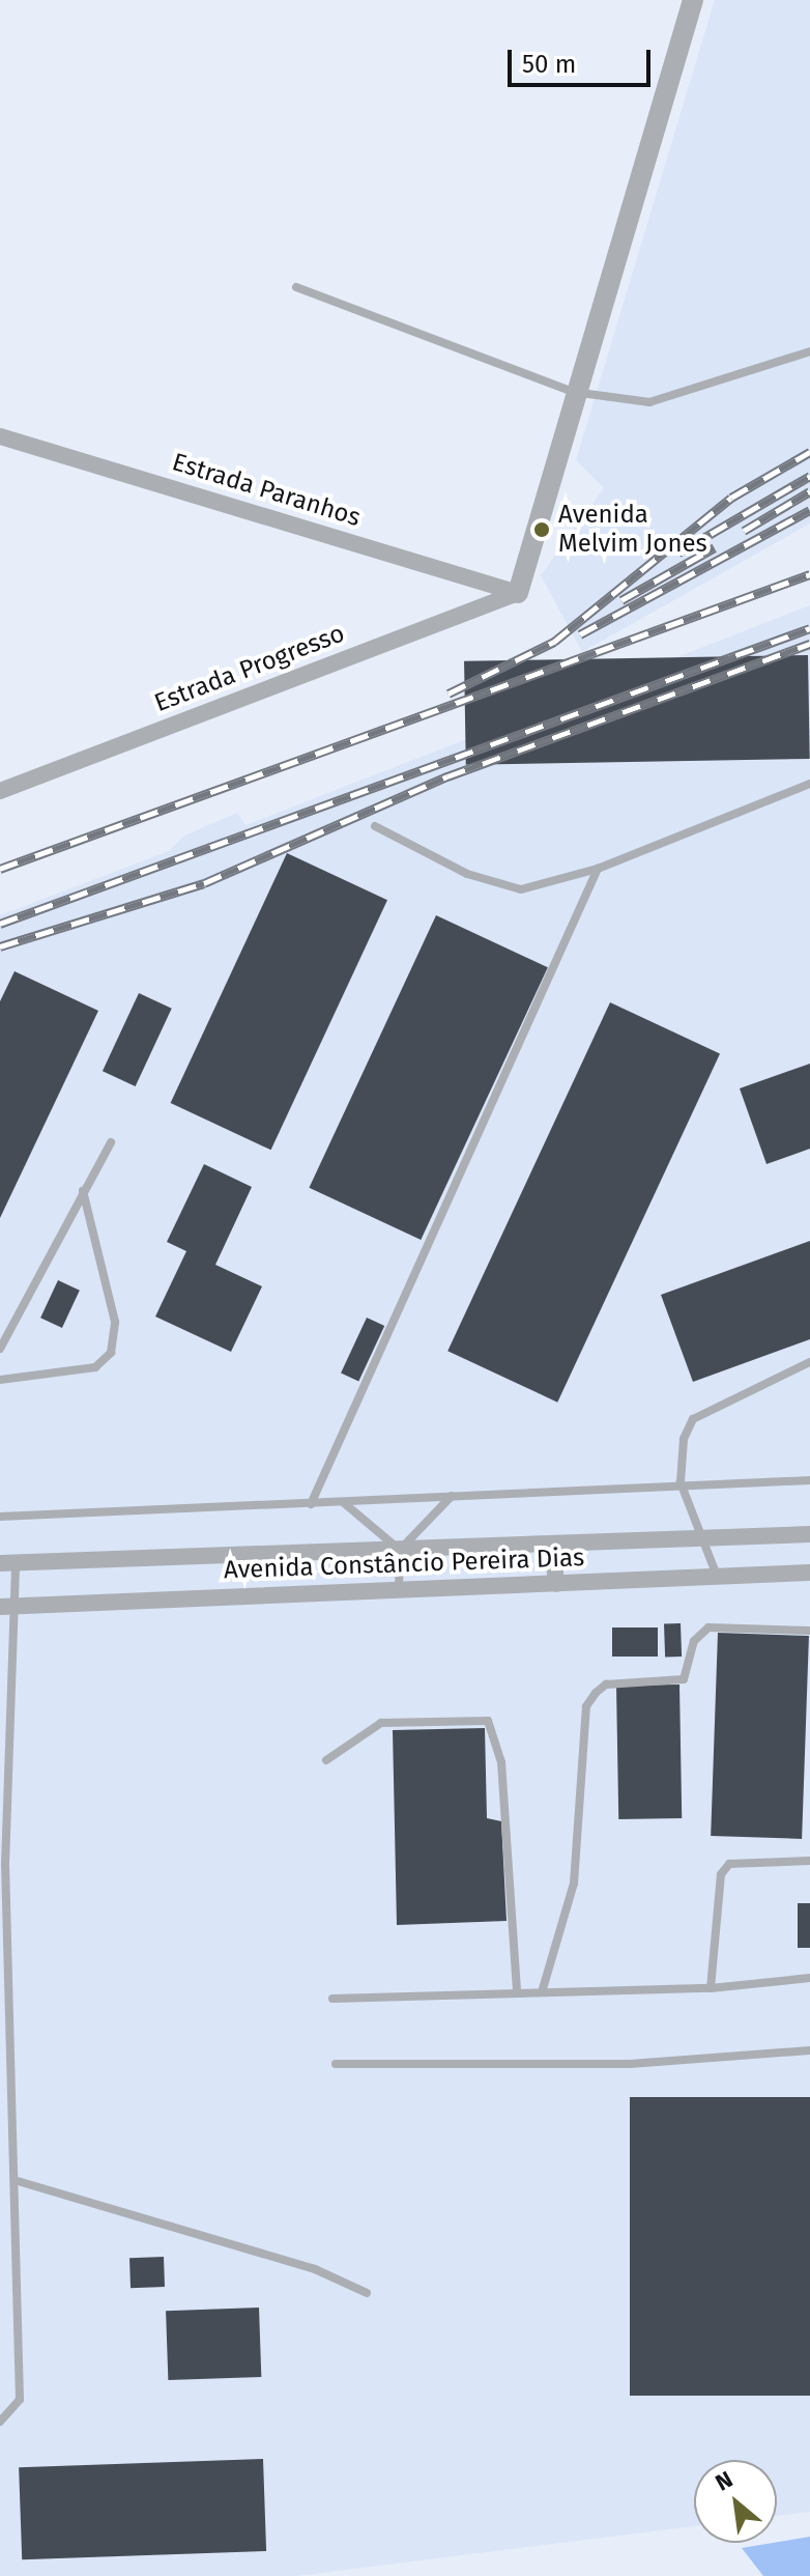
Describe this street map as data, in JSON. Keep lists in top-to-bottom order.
{
  "streets": {
    "street": ["Estrada Paranhos", "Estrada Progresso", "Avenida Constâncio Pereira Dias"]
  },
  "crossings": [
    ["Estrada Paranhos", "Estrada Progresso"]
  ],
  "places": ["Avenida Melvim Jones"],
  "scale_bar": "50 m",
  "north": "top left"
}
